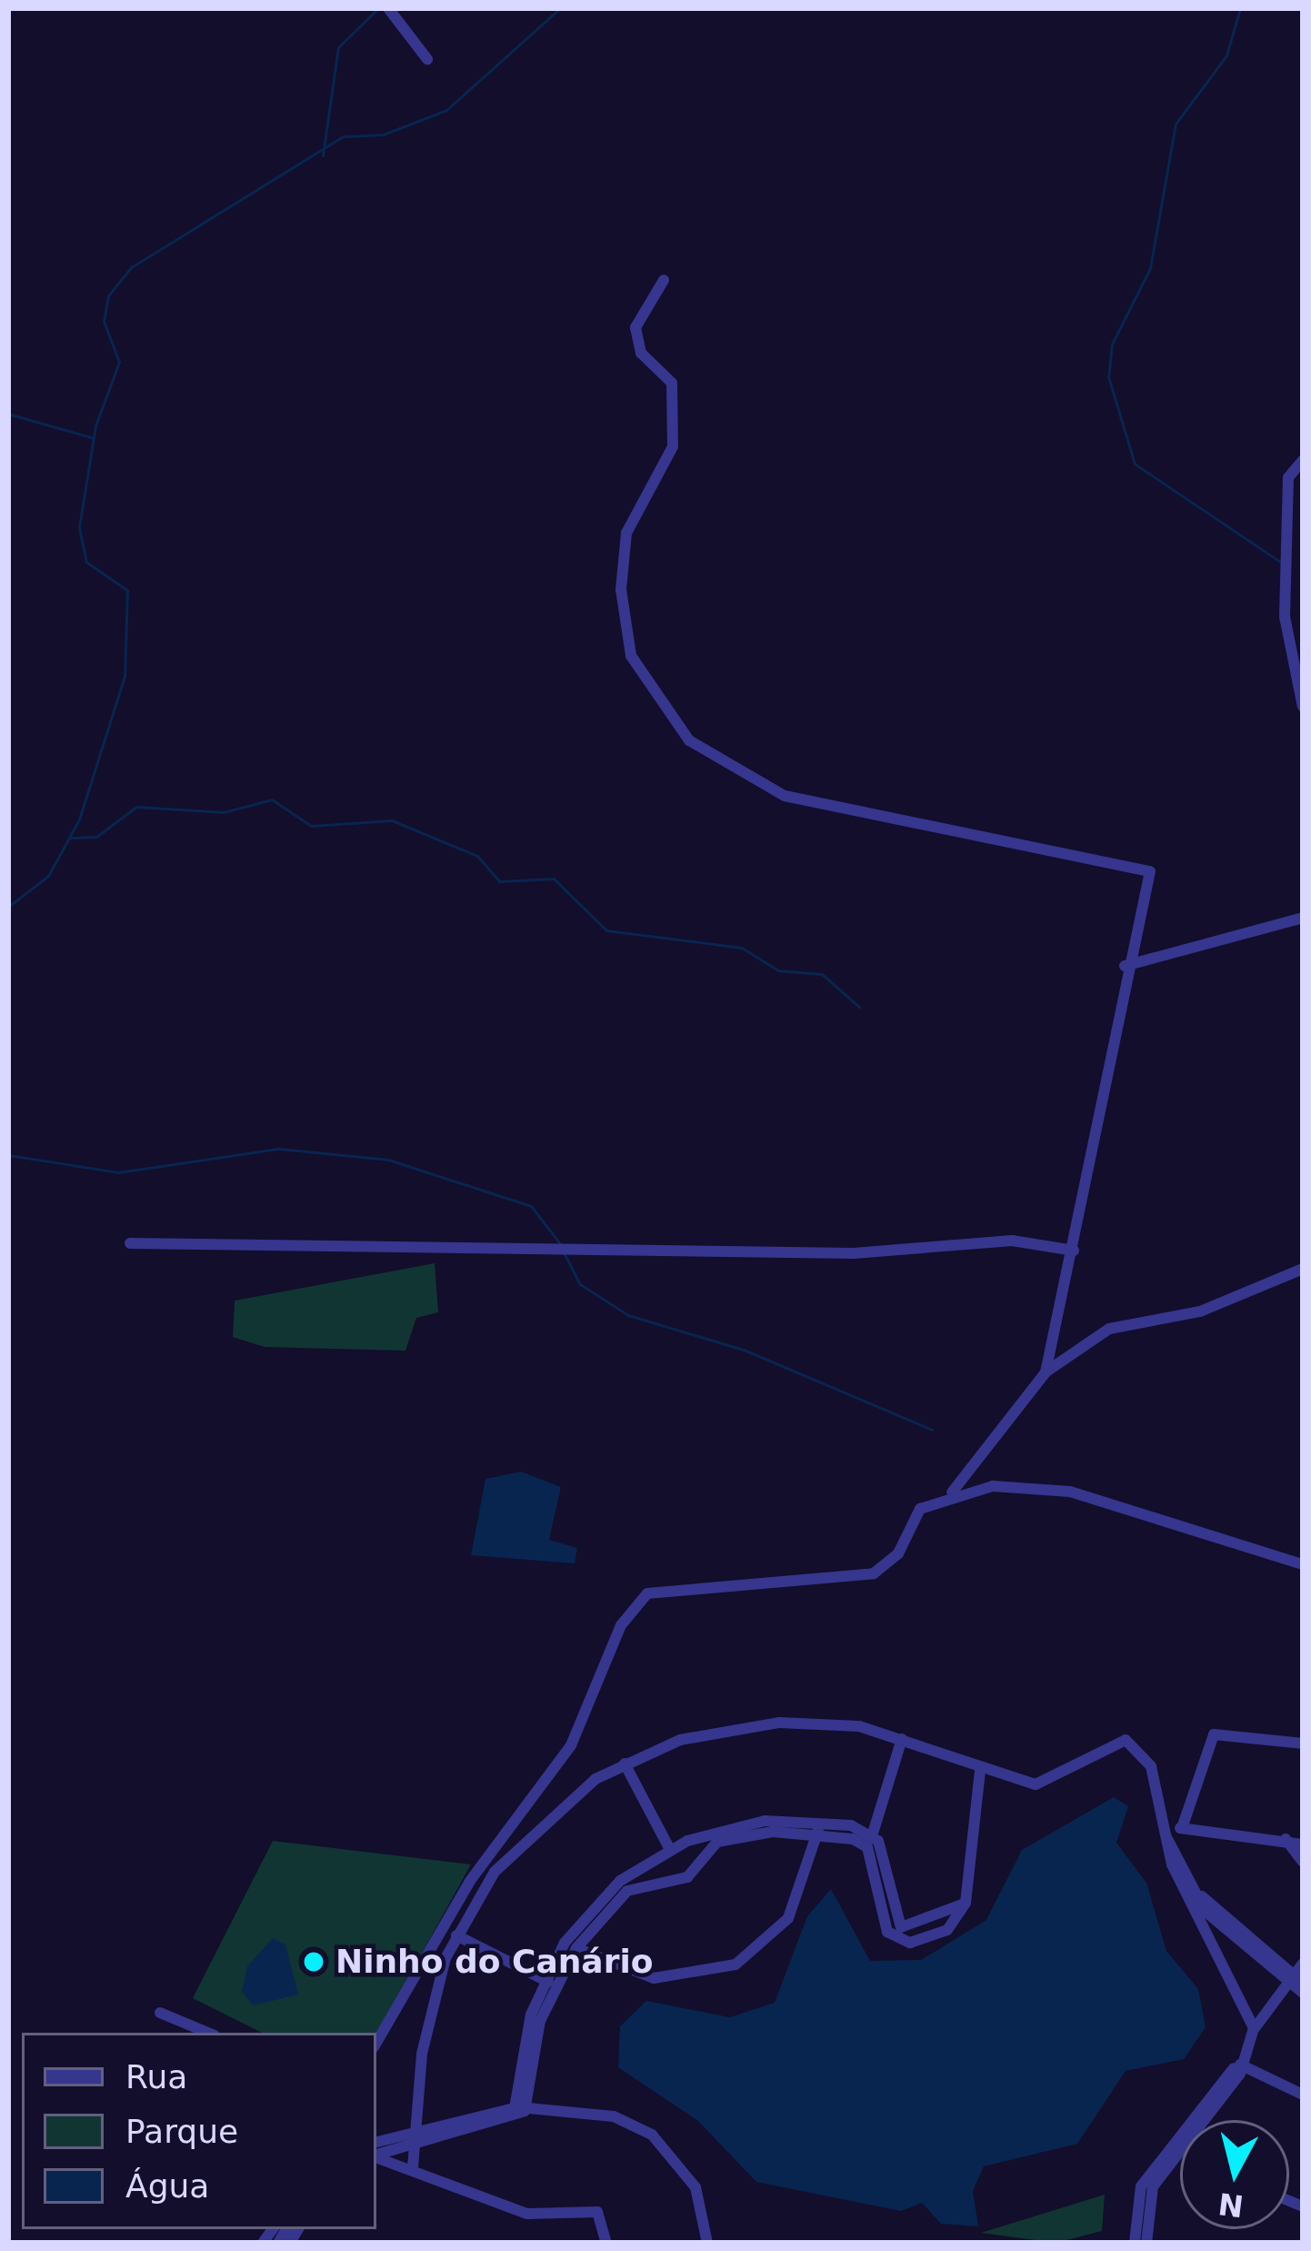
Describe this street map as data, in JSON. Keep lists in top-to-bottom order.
{
  "places": ["Ninho do Canário"],
  "legend": ["Rua", "Parque", "Água"],
  "north": "bottom"
}
